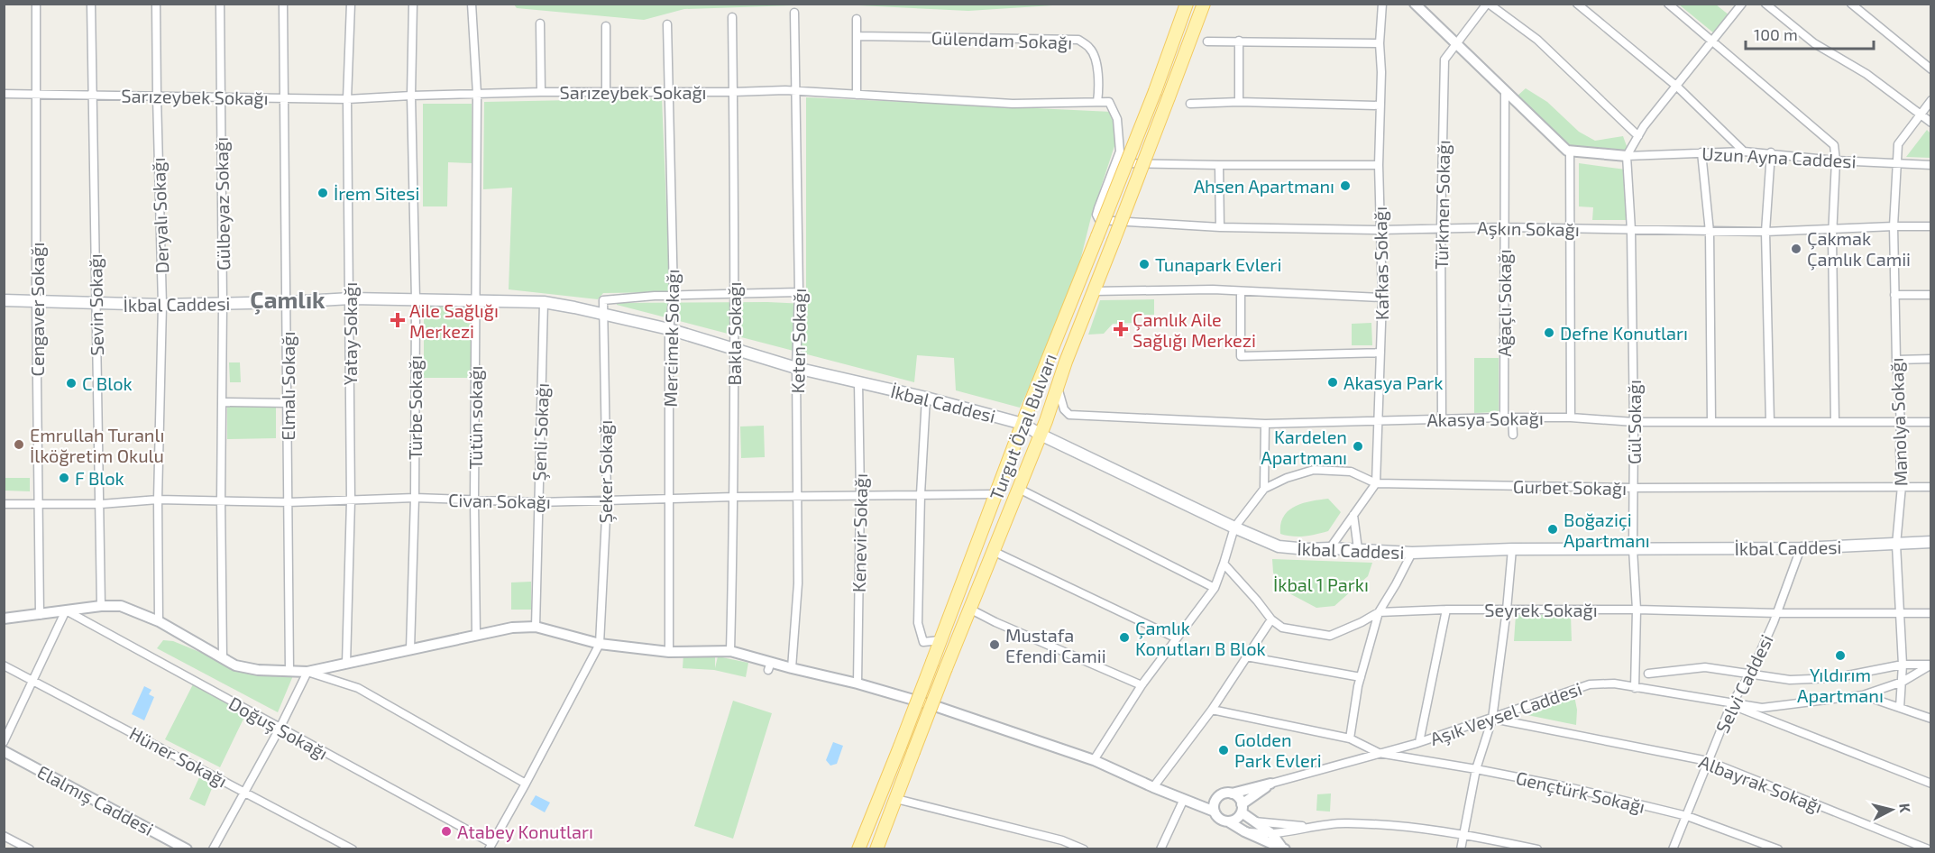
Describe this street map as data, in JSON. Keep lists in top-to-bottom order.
{
  "streets": {
    "main road": ["İkbal Caddesi", "Turgut Özal Bulvarı"],
    "street": [
      "Gülendam Sokağı",
      "Sarızeybek Sokağı",
      "Uzun Ayna Caddesi",
      "Gülbeyaz Sokağı",
      "Türkmen Sokağı",
      "Deryalı Sokağı",
      "Aşkın Sokağı",
      "Kafkas Sokağı",
      "Ağaçlı Sokağı",
      "Sevin Sokağı",
      "Cengaver Sokağı",
      "Yatay Sokağı",
      "Bakla Sokağı",
      "Mercimek Sokağı",
      "Keten Sokağı",
      "Elmalı Sokağı",
      "Türbe Sokağı",
      "Tütün sokağı",
      "Akasya Sokağı",
      "Gül Sokağı",
      "Manolya Sokağı",
      "Şenli Sokağı",
      "Şeker Sokağı",
      "Gurbet Sokağı",
      "Civan Sokağı",
      "Kenevir Sokağı",
      "Seyrek Sokağı",
      "Selvi Caddesi",
      "Aşık Veysel Caddesi",
      "Doğuş Sokağı",
      "Hüner Sokağı",
      "Albayrak Sokağı",
      "Gençtürk Sokağı",
      "Elalmış Caddesi"
    ]
  },
  "crossings": [
    ["Gülendam Sokağı", "Sarızeybek Sokağı"],
    ["Sarızeybek Sokağı", "Gülbeyaz Sokağı"],
    ["Sarızeybek Sokağı", "Deryalı Sokağı"],
    ["Sarızeybek Sokağı", "Sevin Sokağı"],
    ["Sarızeybek Sokağı", "Cengaver Sokağı"],
    ["Sarızeybek Sokağı", "Yatay Sokağı"],
    ["Sarızeybek Sokağı", "Bakla Sokağı"],
    ["Sarızeybek Sokağı", "Mercimek Sokağı"],
    ["Sarızeybek Sokağı", "Keten Sokağı"],
    ["Sarızeybek Sokağı", "Elmalı Sokağı"],
    ["Sarızeybek Sokağı", "Türbe Sokağı"],
    ["Sarızeybek Sokağı", "Tütün sokağı"],
    ["Uzun Ayna Caddesi", "Gül Sokağı"],
    ["Uzun Ayna Caddesi", "Manolya Sokağı"],
    ["Gülbeyaz Sokağı", "İkbal Caddesi"],
    ["Gülbeyaz Sokağı", "Civan Sokağı"],
    ["Türkmen Sokağı", "Aşkın Sokağı"],
    ["Türkmen Sokağı", "Akasya Sokağı"],
    ["Deryalı Sokağı", "İkbal Caddesi"],
    ["Deryalı Sokağı", "Civan Sokağı"],
    ["Aşkın Sokağı", "Kafkas Sokağı"],
    ["Aşkın Sokağı", "Ağaçlı Sokağı"],
    ["Aşkın Sokağı", "Gül Sokağı"],
    ["Aşkın Sokağı", "Manolya Sokağı"],
    ["Kafkas Sokağı", "Akasya Sokağı"],
    ["Kafkas Sokağı", "Gurbet Sokağı"],
    ["Ağaçlı Sokağı", "Akasya Sokağı"],
    ["İkbal Caddesi", "Sevin Sokağı"],
    ["İkbal Caddesi", "Cengaver Sokağı"],
    ["İkbal Caddesi", "Yatay Sokağı"],
    ["İkbal Caddesi", "Bakla Sokağı"],
    ["İkbal Caddesi", "Mercimek Sokağı"],
    ["İkbal Caddesi", "Keten Sokağı"],
    ["İkbal Caddesi", "Elmalı Sokağı"],
    ["İkbal Caddesi", "Türbe Sokağı"],
    ["İkbal Caddesi", "Tütün sokağı"],
    ["İkbal Caddesi", "Gül Sokağı"],
    ["İkbal Caddesi", "Manolya Sokağı"],
    ["İkbal Caddesi", "Turgut Özal Bulvarı"],
    ["İkbal Caddesi", "Şenli Sokağı"],
    ["İkbal Caddesi", "Şeker Sokağı"],
    ["İkbal Caddesi", "Gurbet Sokağı"],
    ["İkbal Caddesi", "Kenevir Sokağı"],
    ["İkbal Caddesi", "Selvi Caddesi"],
    ["Sevin Sokağı", "Civan Sokağı"],
    ["Cengaver Sokağı", "Civan Sokağı"],
    ["Yatay Sokağı", "Civan Sokağı"],
    ["Bakla Sokağı", "Civan Sokağı"],
    ["Mercimek Sokağı", "Şeker Sokağı"],
    ["Mercimek Sokağı", "Civan Sokağı"],
    ["Keten Sokağı", "Civan Sokağı"],
    ["Elmalı Sokağı", "Civan Sokağı"],
    ["Türbe Sokağı", "Civan Sokağı"],
    ["Tütün sokağı", "Civan Sokağı"],
    ["Akasya Sokağı", "Gül Sokağı"],
    ["Akasya Sokağı", "Manolya Sokağı"],
    ["Akasya Sokağı", "Turgut Özal Bulvarı"],
    ["Gül Sokağı", "Gurbet Sokağı"],
    ["Gül Sokağı", "Seyrek Sokağı"],
    ["Gül Sokağı", "Aşık Veysel Caddesi"],
    ["Manolya Sokağı", "Gurbet Sokağı"],
    ["Manolya Sokağı", "Seyrek Sokağı"],
    ["Manolya Sokağı", "Aşık Veysel Caddesi"],
    ["Turgut Özal Bulvarı", "Civan Sokağı"],
    ["Şenli Sokağı", "Civan Sokağı"],
    ["Şeker Sokağı", "Civan Sokağı"],
    ["Civan Sokağı", "Kenevir Sokağı"],
    ["Seyrek Sokağı", "Selvi Caddesi"],
    ["Selvi Caddesi", "Aşık Veysel Caddesi"],
    ["Selvi Caddesi", "Albayrak Sokağı"],
    ["Selvi Caddesi", "Gençtürk Sokağı"],
    ["Aşık Veysel Caddesi", "Albayrak Sokağı"],
    ["Aşık Veysel Caddesi", "Gençtürk Sokağı"]
  ],
  "districts": ["Çamlık"],
  "parks": ["İkbal 1 Parkı"],
  "places": {
    "other": [
      "Ahsen Apartmanı",
      "İrem Sitesi",
      "Çakmak Çamlık Camii",
      "Tunapark Evleri",
      "Defne Konutları",
      "Akasya Park",
      "C Blok",
      "Emrullah Turanlı İlköğretim Okulu",
      "Kardelen Apartmanı",
      "F Blok",
      "Boğaziçi Apartmanı",
      "Çamlık Konutları B Blok",
      "Mustafa Efendi Camii",
      "Yıldırım Apartmanı",
      "Golden Park Evleri",
      "Atabey Konutları"
    ],
    "health": ["Aile Sağlığı Merkezi", "Çamlık Aile Sağlığı Merkezi"]
  },
  "scale_bar": "100 m",
  "north": "right"
}
